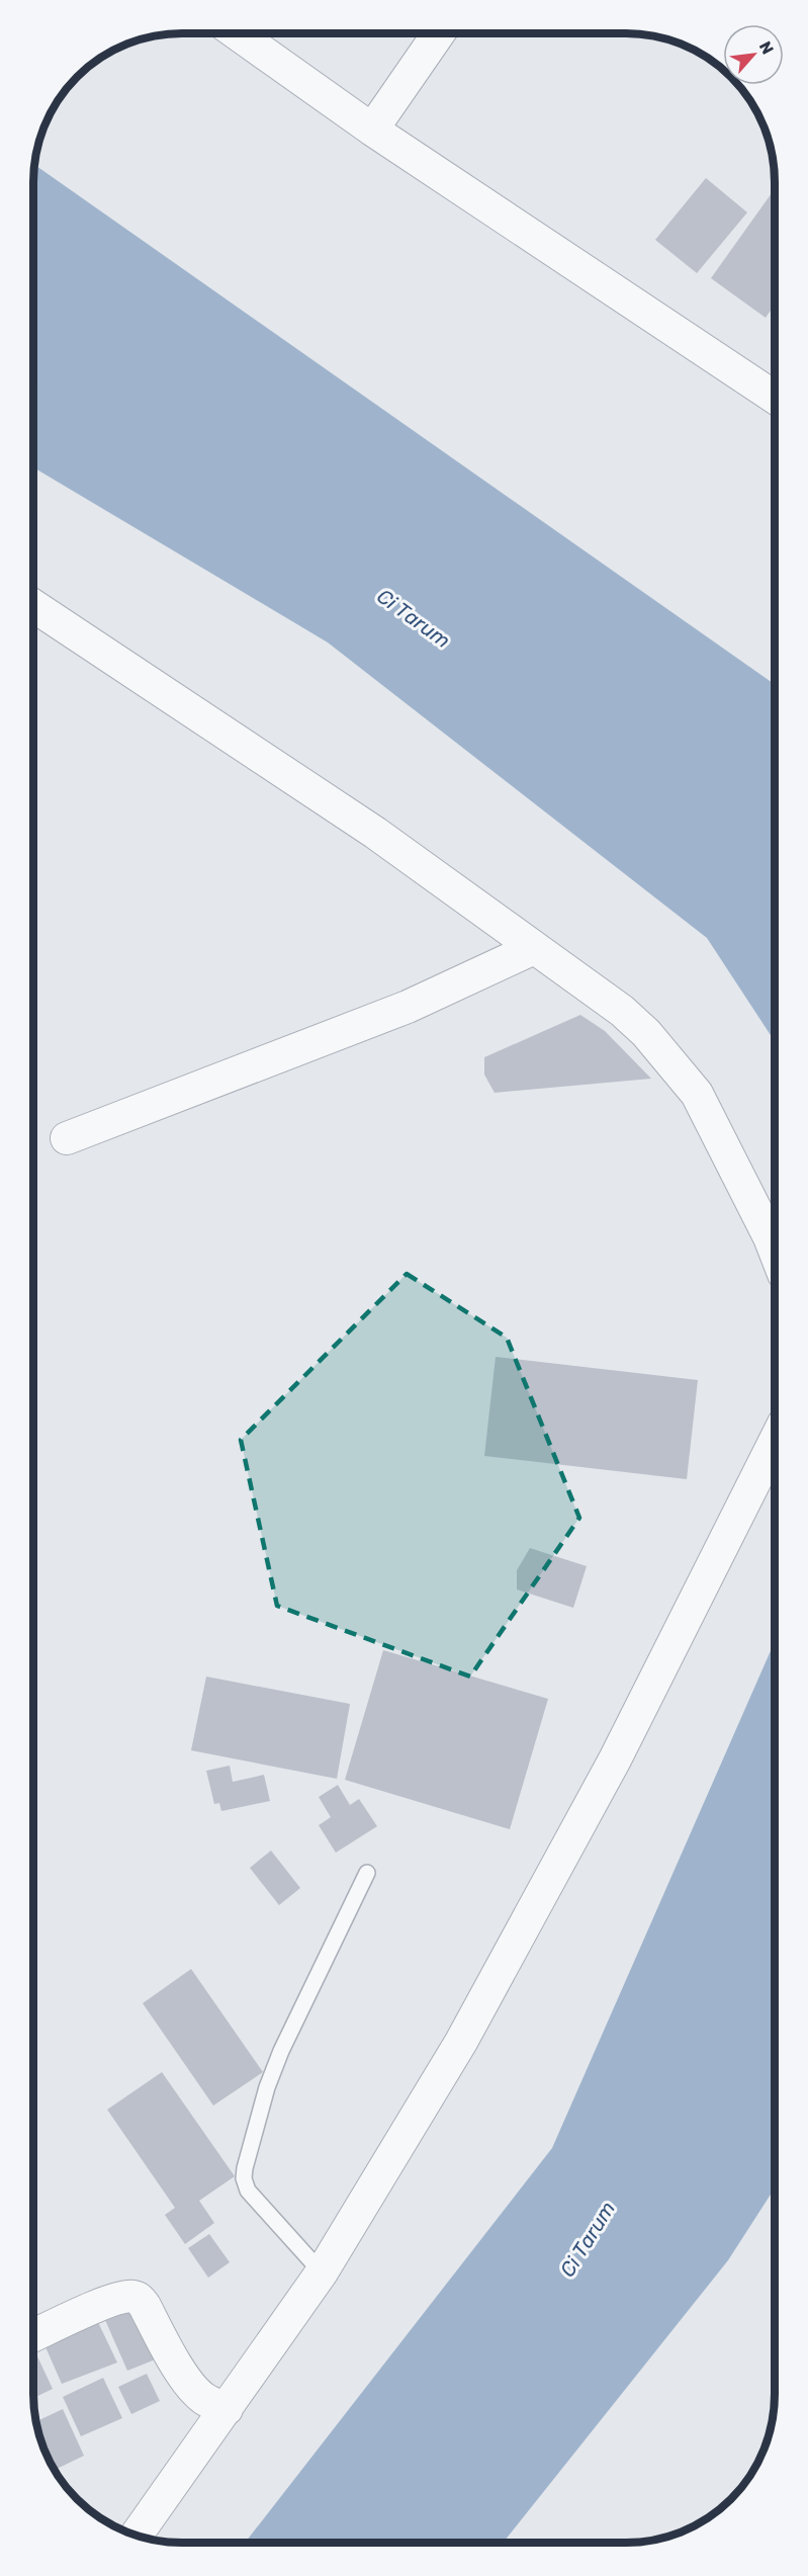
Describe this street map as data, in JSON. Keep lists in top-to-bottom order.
{
  "water": ["Ci Tarum"],
  "north": "top right"
}
